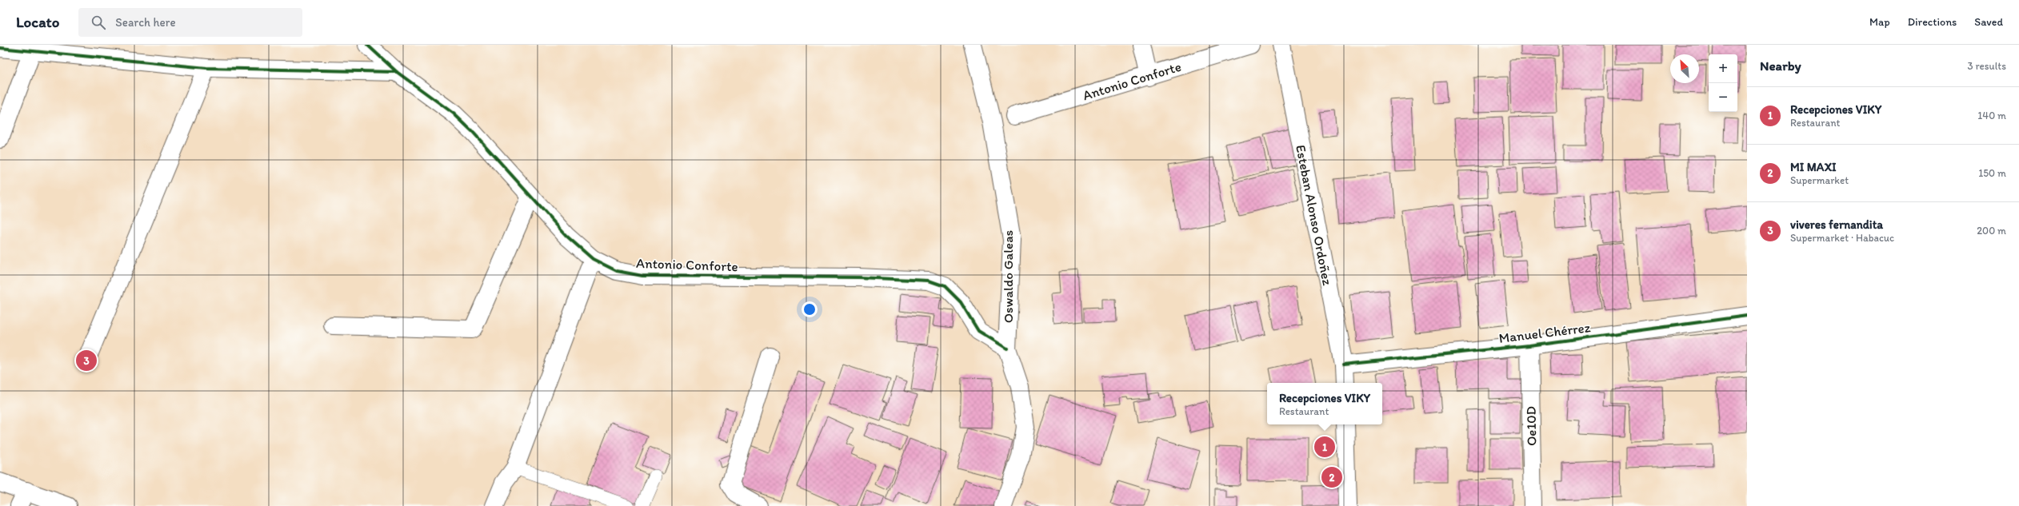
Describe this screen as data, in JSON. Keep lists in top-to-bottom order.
{
  "streets": {
    "street": [
      "Antonio Conforte",
      "Esteban Alonso Ordoñez",
      "Oswaldo Galeas",
      "Manuel Chérrez",
      "Oe10D"
    ]
  },
  "crossings": [
    ["Antonio Conforte", "Oswaldo Galeas"],
    ["Esteban Alonso Ordoñez", "Manuel Chérrez"],
    ["Manuel Chérrez", "Oe10D"]
  ],
  "north": "top left",
  "page": {
    "header": "Locato",
    "search": "Search here",
    "nav": ["Map", "Directions", "Saved"],
    "heading": ["Nearby", "3 results"],
    "map_buttons": ["+", "−"],
    "list": [
      {
        "mark": "1",
        "name": "Recepciones VIKY",
        "note": "Restaurant",
        "value": "140 m"
      },
      {
        "mark": "2",
        "name": "MI MAXI",
        "note": "Supermarket",
        "value": "150 m"
      },
      {
        "mark": "3",
        "name": "viveres fernandita",
        "note": "Supermarket · Habacuc",
        "value": "200 m"
      }
    ],
    "pins": ["3", "1", "2"],
    "popup": ["Recepciones VIKY", "Restaurant"]
  }
}
